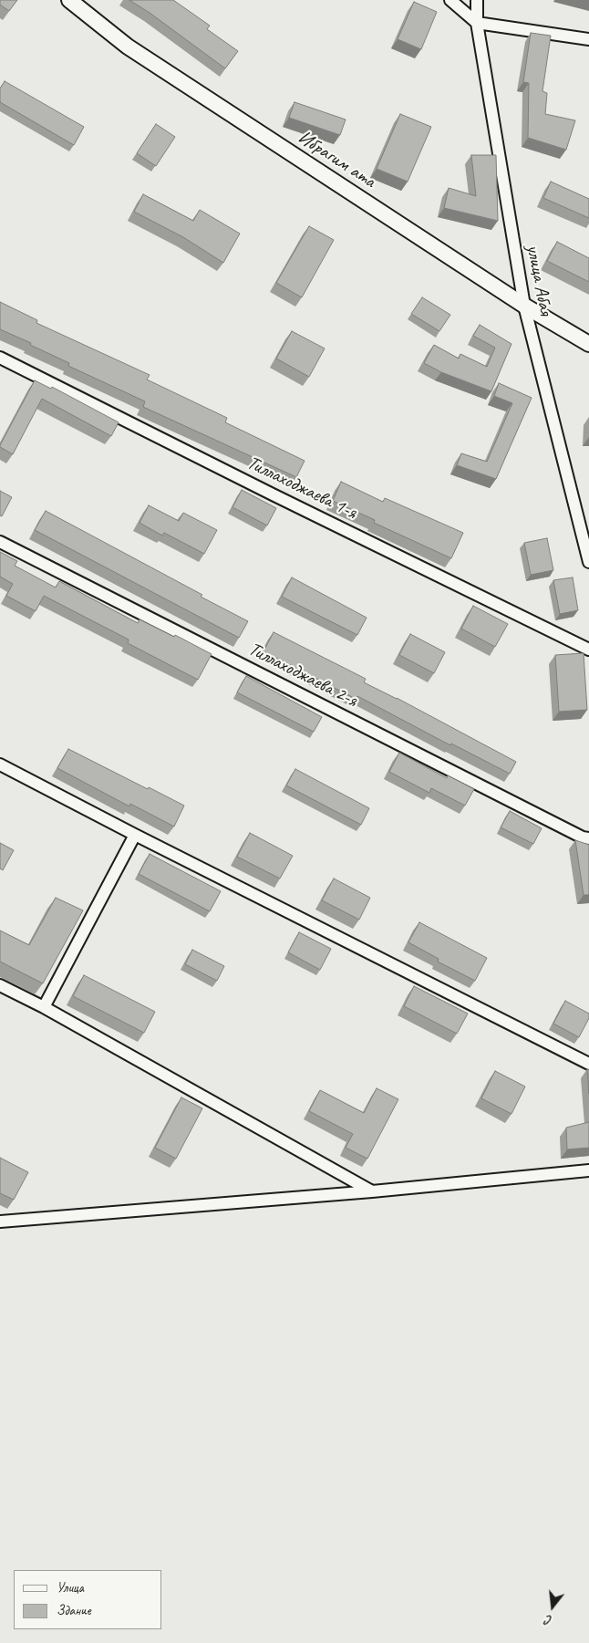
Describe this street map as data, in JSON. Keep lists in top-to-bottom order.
{
  "streets": {
    "street": [
      "Ибрагим ата",
      "улица Абая",
      "Тиллаходжаева 1-я",
      "Тиллаходжаева 2-я"
    ]
  },
  "crossings": [
    ["Ибрагим ата", "улица Абая"]
  ],
  "legend": ["Улица", "Здание"],
  "north": "bottom"
}
